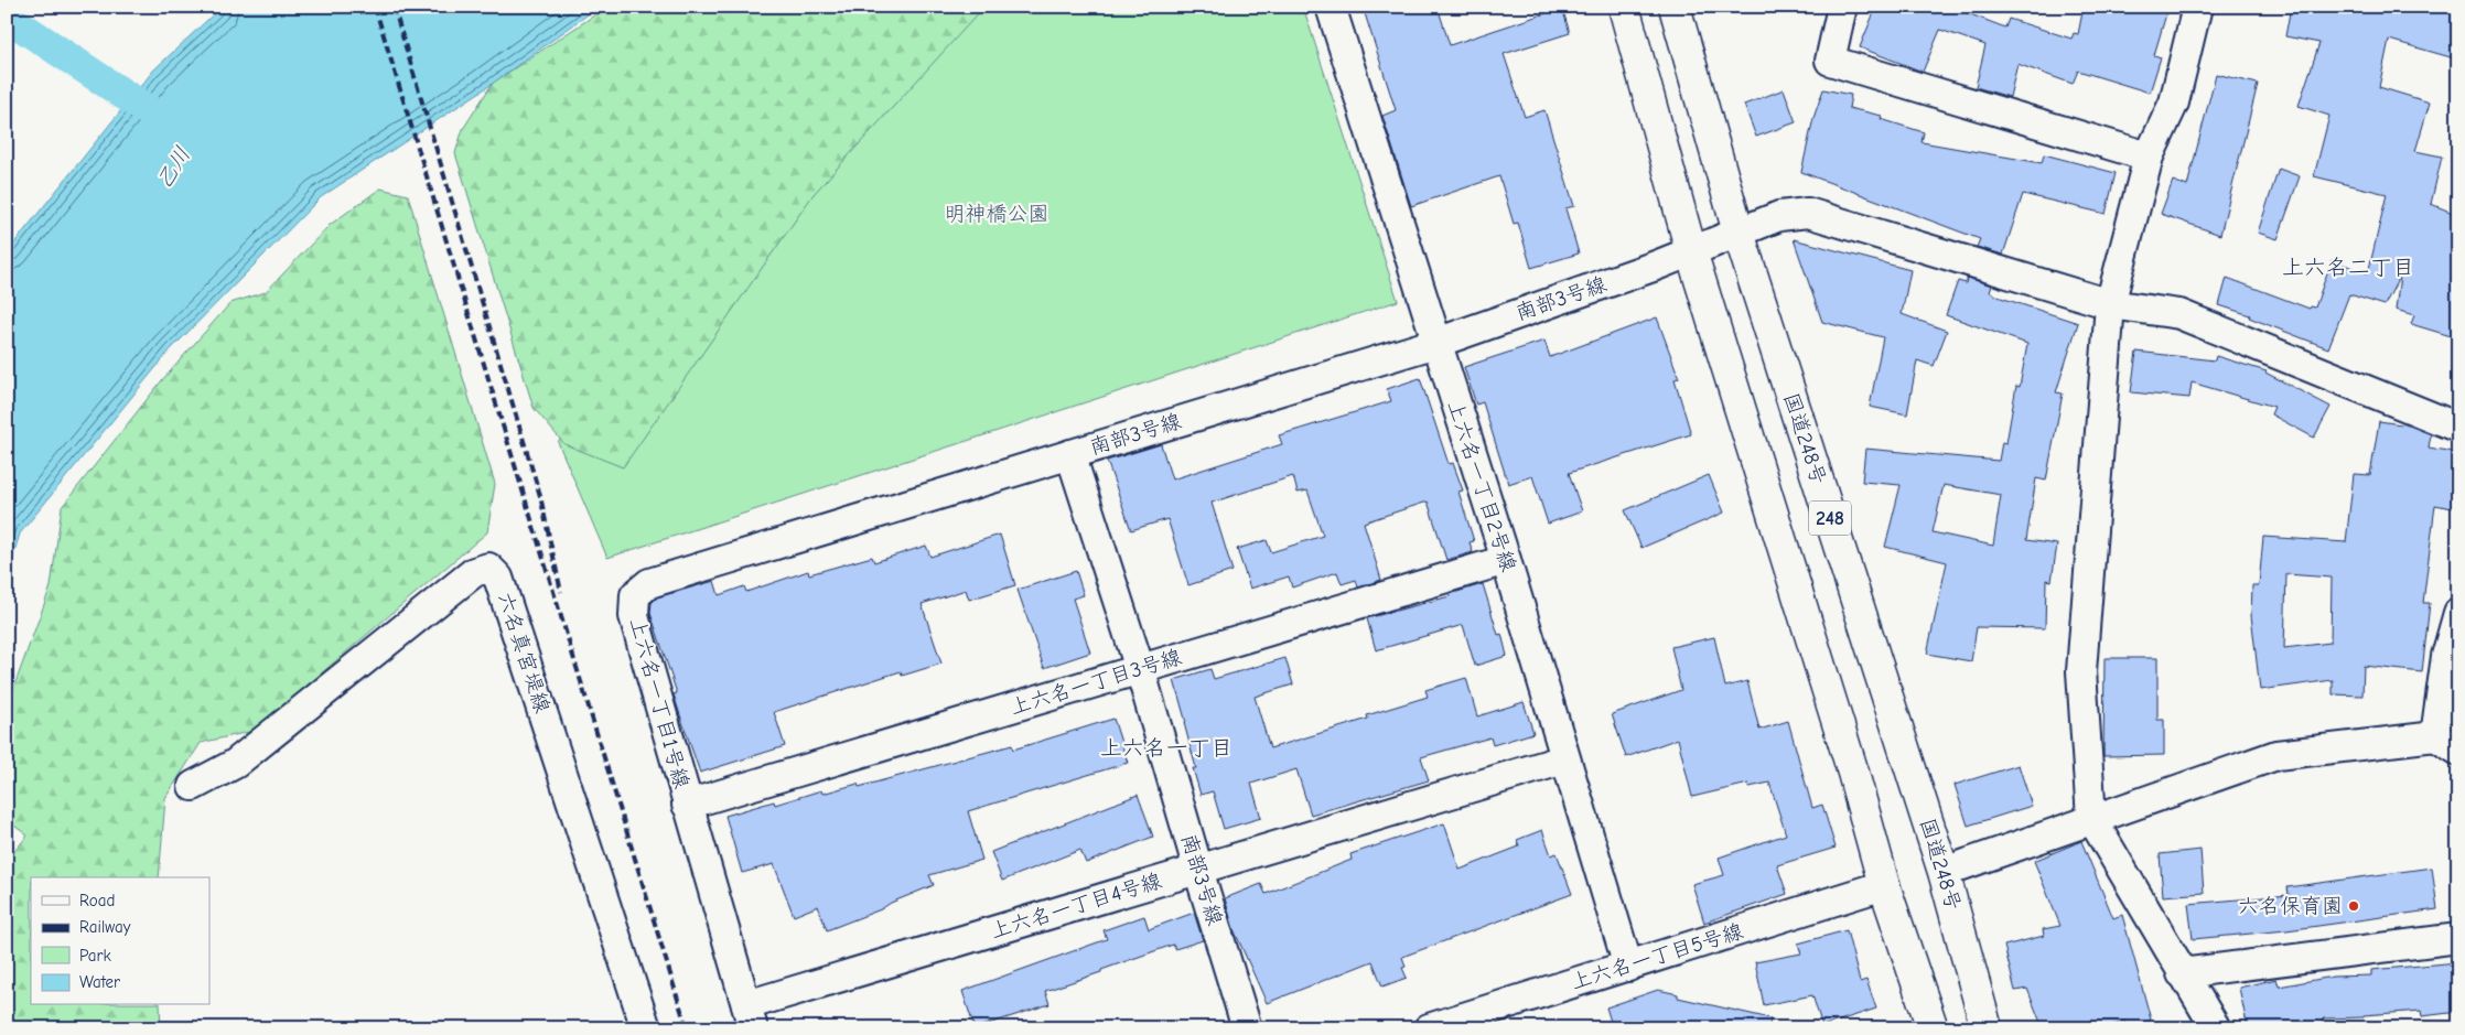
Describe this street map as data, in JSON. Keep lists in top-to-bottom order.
{
  "streets": {
    "highway": ["国道248号", "248"],
    "street": [
      "南部3号線",
      "上六名一丁目2号線",
      "六名真宮堤線",
      "上六名一丁目3号線",
      "上六名一丁目1号線",
      "上六名一丁目4号線",
      "上六名一丁目5号線"
    ]
  },
  "crossings": [
    ["南部3号線", "国道248号"],
    ["南部3号線", "上六名一丁目2号線"],
    ["南部3号線", "248"],
    ["南部3号線", "上六名一丁目3号線"],
    ["南部3号線", "上六名一丁目1号線"],
    ["南部3号線", "上六名一丁目4号線"],
    ["上六名一丁目2号線", "上六名一丁目3号線"],
    ["上六名一丁目2号線", "上六名一丁目4号線"],
    ["上六名一丁目2号線", "上六名一丁目5号線"],
    ["248", "上六名一丁目5号線"],
    ["上六名一丁目3号線", "上六名一丁目1号線"],
    ["上六名一丁目1号線", "上六名一丁目4号線"]
  ],
  "districts": ["上六名二丁目", "上六名一丁目"],
  "water": ["乙川"],
  "parks": ["明神橋公園"],
  "places": ["六名保育園"],
  "legend": [
    "Road",
    "Railway",
    "Park",
    "Water"
  ]
}
